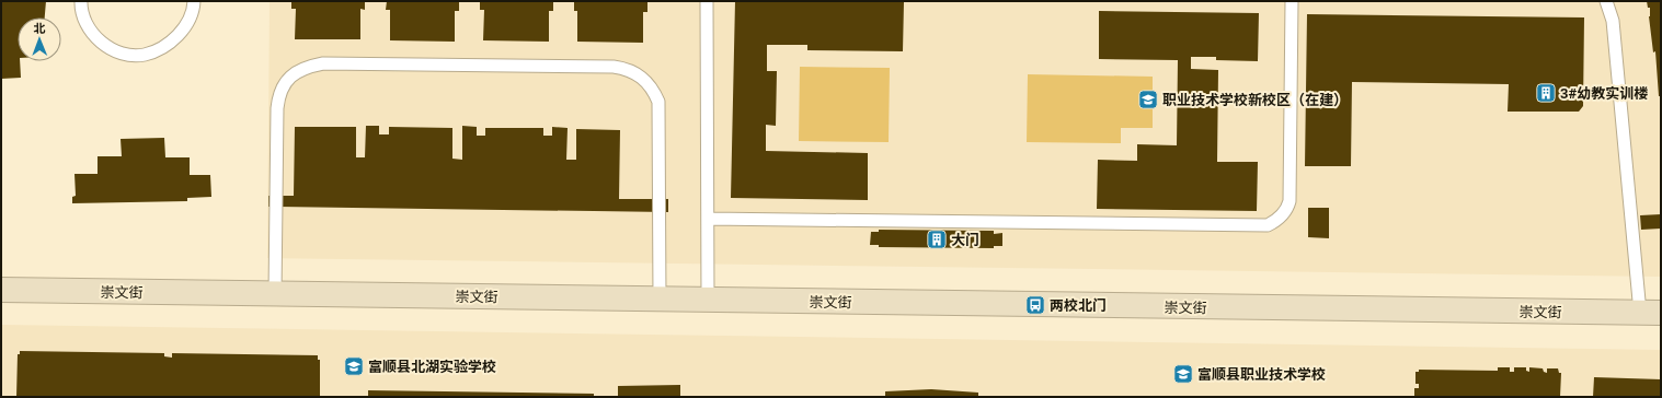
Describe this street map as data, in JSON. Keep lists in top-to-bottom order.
{
  "streets": {
    "street": ["崇文街"]
  },
  "places": {
    "building": ["3#幼教实训楼", "大门"],
    "school or university": ["职业技术学校新校区（在建）", "富顺县北湖实验学校", "富顺县职业技术学校"],
    "bus stop": ["两校北门"]
  },
  "north": "top"
}
